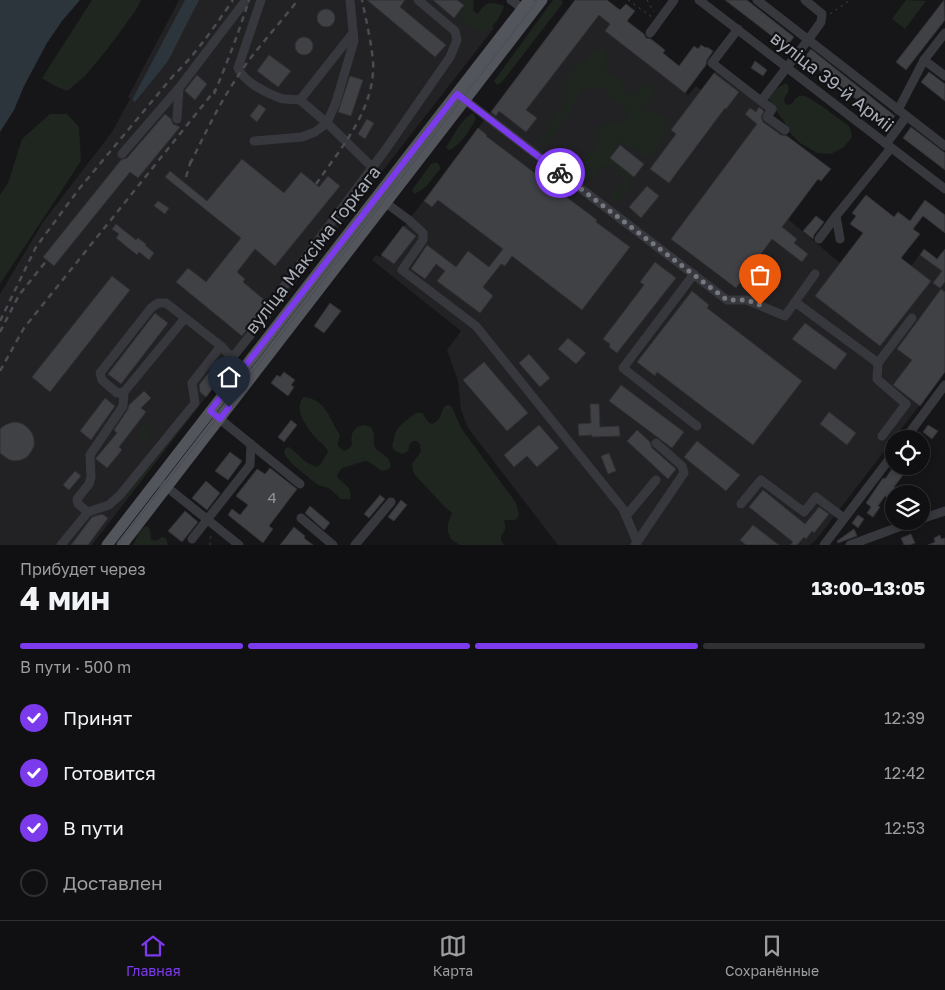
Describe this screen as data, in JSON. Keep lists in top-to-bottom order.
{
  "streets": {
    "main road": ["вуліца Максіма Горкага"],
    "street": ["вуліца 39-й Арміі"]
  },
  "house_numbers": ["4"],
  "page": {
    "heading": ["4 мин", "Прибудет через", "13:00–13:05"],
    "bar": "В пути · 500 m",
    "list": [
      ["Принят", "12:39"],
      ["Готовится", "12:42"],
      ["В пути", "12:53"],
      "Доставлен"
    ],
    "tabs": ["Главная", "Карта", "Сохранённые"]
  }
}
